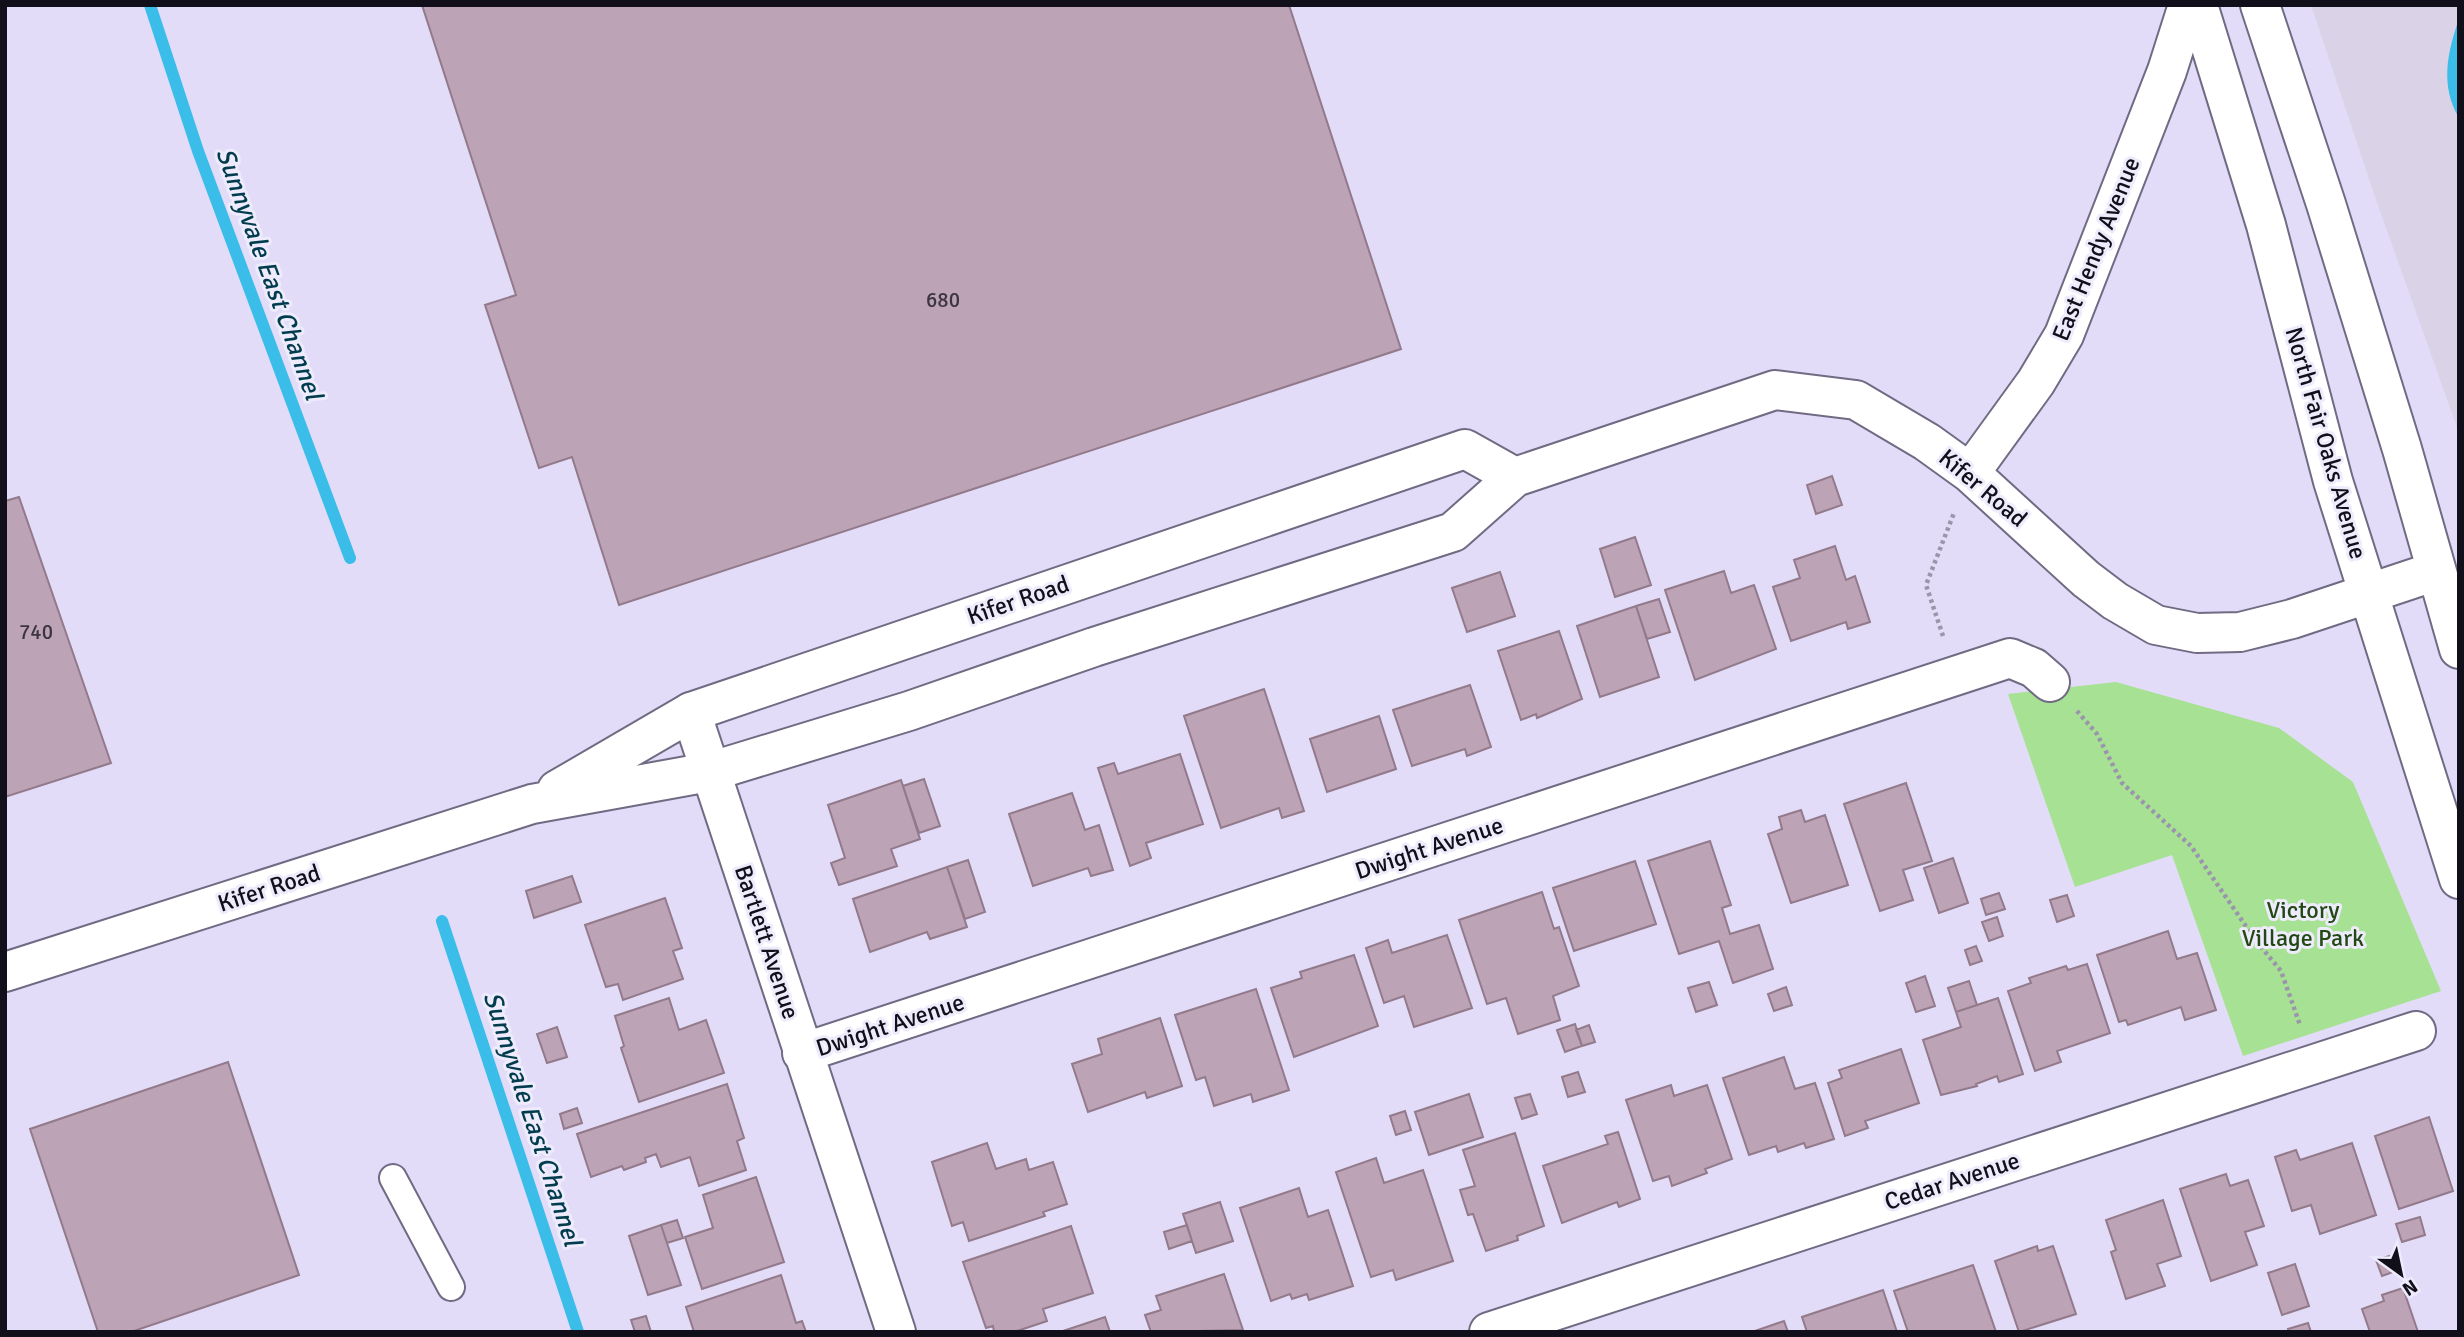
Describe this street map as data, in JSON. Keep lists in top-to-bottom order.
{
  "streets": {
    "main road": [
      "East Hendy Avenue",
      "North Fair Oaks Avenue",
      "Kifer Road",
      "Dwight Avenue",
      "Bartlett Avenue",
      "Cedar Avenue"
    ]
  },
  "crossings": [
    ["East Hendy Avenue", "Kifer Road"],
    ["North Fair Oaks Avenue", "Kifer Road"],
    ["Kifer Road", "Bartlett Avenue"],
    ["Dwight Avenue", "Bartlett Avenue"]
  ],
  "water": ["Sunnyvale East Channel"],
  "parks": ["Victory Village Park"],
  "house_numbers": ["680", "740"],
  "north": "bottom right"
}
